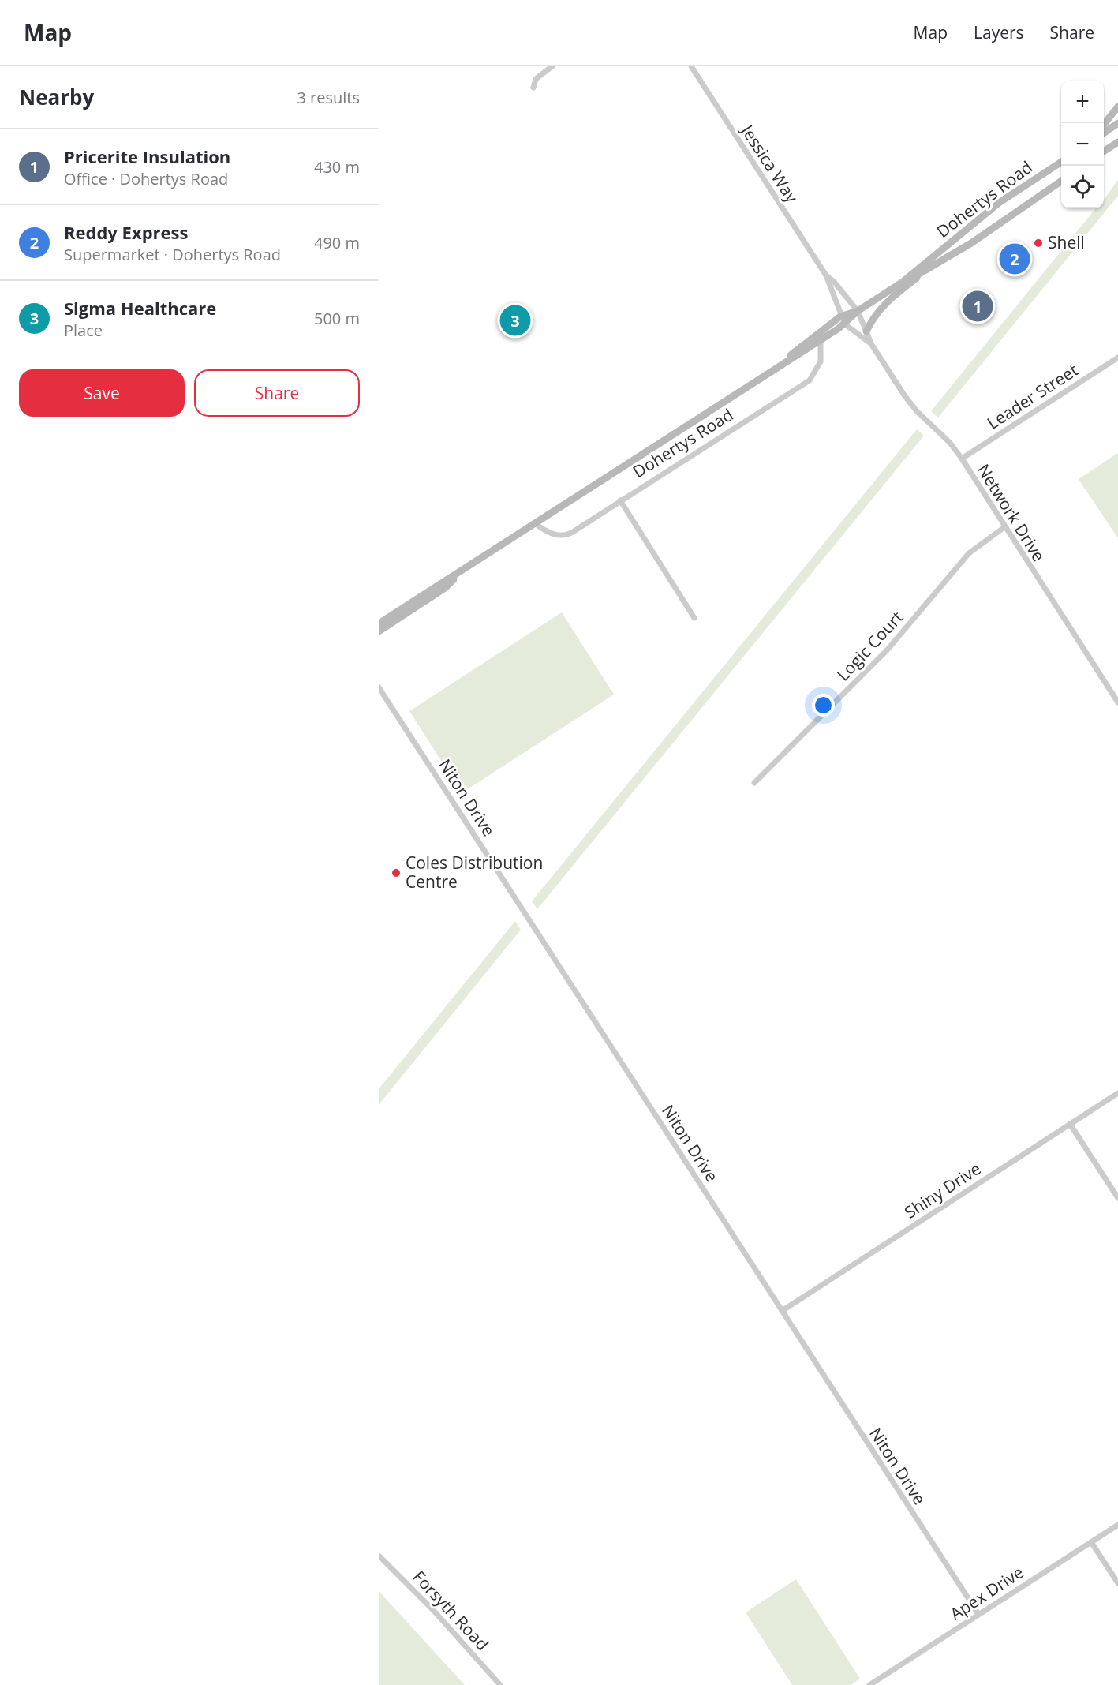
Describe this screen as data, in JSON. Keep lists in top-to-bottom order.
{
  "streets": {
    "main road": ["Dohertys Road"],
    "street": [
      "Jessica Way",
      "Leader Street",
      "Network Drive",
      "Logic Court",
      "Niton Drive",
      "Shiny Drive",
      "Apex Drive",
      "Forsyth Road"
    ]
  },
  "crossings": [
    ["Jessica Way", "Dohertys Road"],
    ["Jessica Way", "Network Drive"],
    ["Dohertys Road", "Network Drive"],
    ["Leader Street", "Network Drive"],
    ["Network Drive", "Logic Court"],
    ["Niton Drive", "Shiny Drive"],
    ["Niton Drive", "Apex Drive"]
  ],
  "places": ["Shell", "Coles Distribution Centre"],
  "page": {
    "header": "Map",
    "nav": ["Map", "Layers", "Share"],
    "heading": ["Nearby", "3 results"],
    "map_buttons": ["+", "−"],
    "list": [
      {
        "mark": "1",
        "name": "Pricerite Insulation",
        "note": "Office · Dohertys Road",
        "value": "430 m"
      },
      {
        "mark": "2",
        "name": "Reddy Express",
        "note": "Supermarket · Dohertys Road",
        "value": "490 m"
      },
      {
        "mark": "3",
        "name": "Sigma Healthcare",
        "note": "Place",
        "value": "500 m"
      }
    ],
    "pins": ["2", "1", "3"],
    "buttons": ["Save", "Share"]
  }
}
